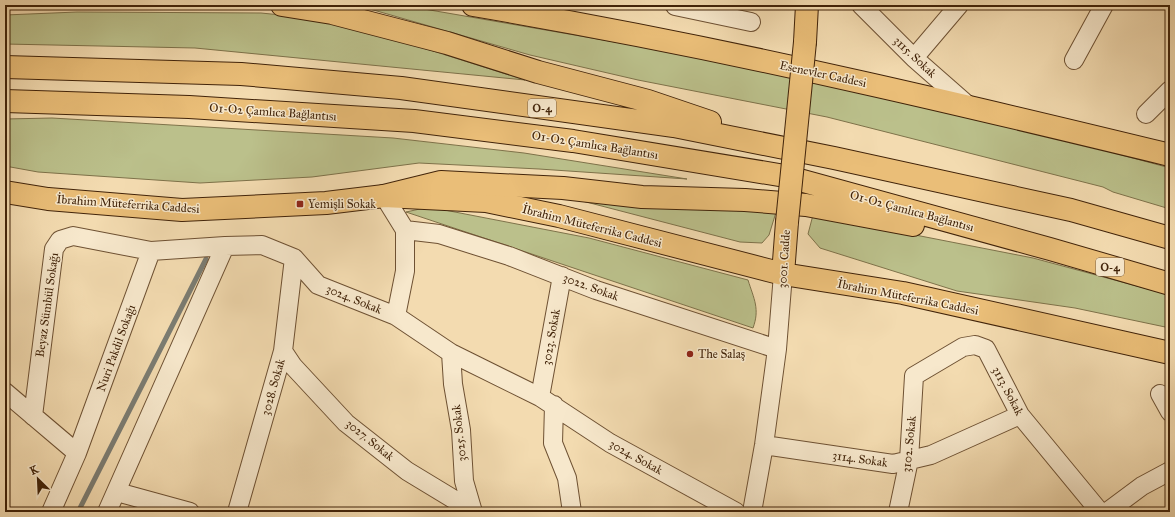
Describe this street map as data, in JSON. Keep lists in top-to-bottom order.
{
  "streets": {
    "main road": [
      "Esenevler Caddesi",
      "O-4",
      "O1-O2 Çamlıca Bağlantısı",
      "İbrahim Müteferrika Caddesi",
      "3001. Cadde"
    ],
    "street": [
      "3115. Sokak",
      "3022. Sokak",
      "3024. Sokak",
      "Beyaz Sümbül Sokağı",
      "3023. Sokak",
      "Nuri Pakdil Sokağı",
      "3028. Sokak",
      "3113. Sokak",
      "3025. Sokak",
      "3027. Sokak",
      "3102. Sokak",
      "3114. Sokak"
    ]
  },
  "crossings": [
    ["3115. Sokak", "Esenevler Caddesi"],
    ["İbrahim Müteferrika Caddesi", "3001. Cadde"],
    ["3001. Cadde", "3022. Sokak"],
    ["3001. Cadde", "3114. Sokak"],
    ["3022. Sokak", "3023. Sokak"],
    ["3024. Sokak", "3023. Sokak"],
    ["3024. Sokak", "3028. Sokak"],
    ["3024. Sokak", "3025. Sokak"],
    ["Beyaz Sümbül Sokağı", "Nuri Pakdil Sokağı"],
    ["3028. Sokak", "3027. Sokak"],
    ["3113. Sokak", "3102. Sokak"],
    ["3113. Sokak", "3114. Sokak"],
    ["3025. Sokak", "3027. Sokak"],
    ["3102. Sokak", "3114. Sokak"]
  ],
  "places": {
    "transit": ["Yemişli Sokak"],
    "other": ["The Salaş"]
  },
  "north": "top left"
}
